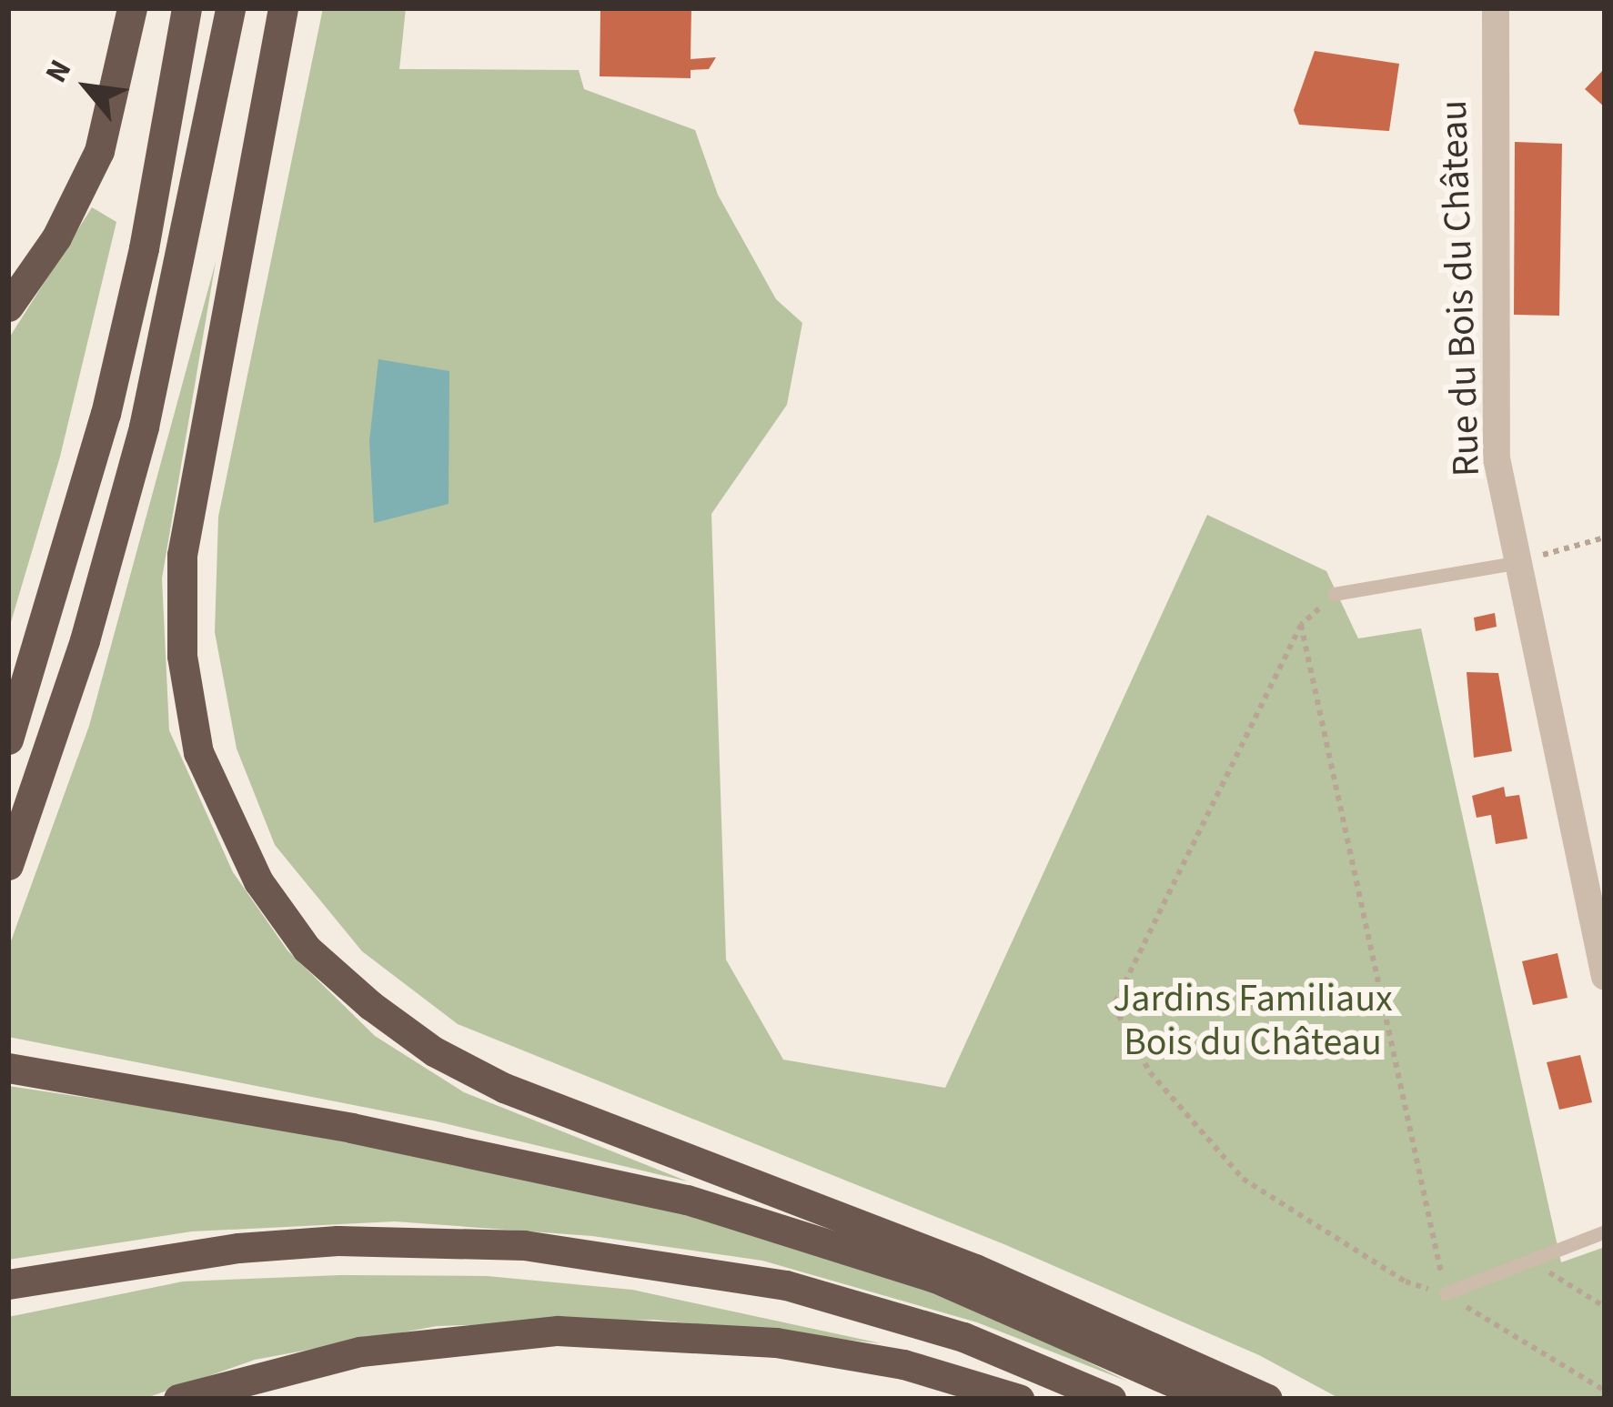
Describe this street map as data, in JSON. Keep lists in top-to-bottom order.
{
  "streets": {
    "street": ["Rue du Bois du Château"]
  },
  "parks": ["Jardins Familiaux Bois du Château"],
  "north": "top left"
}
